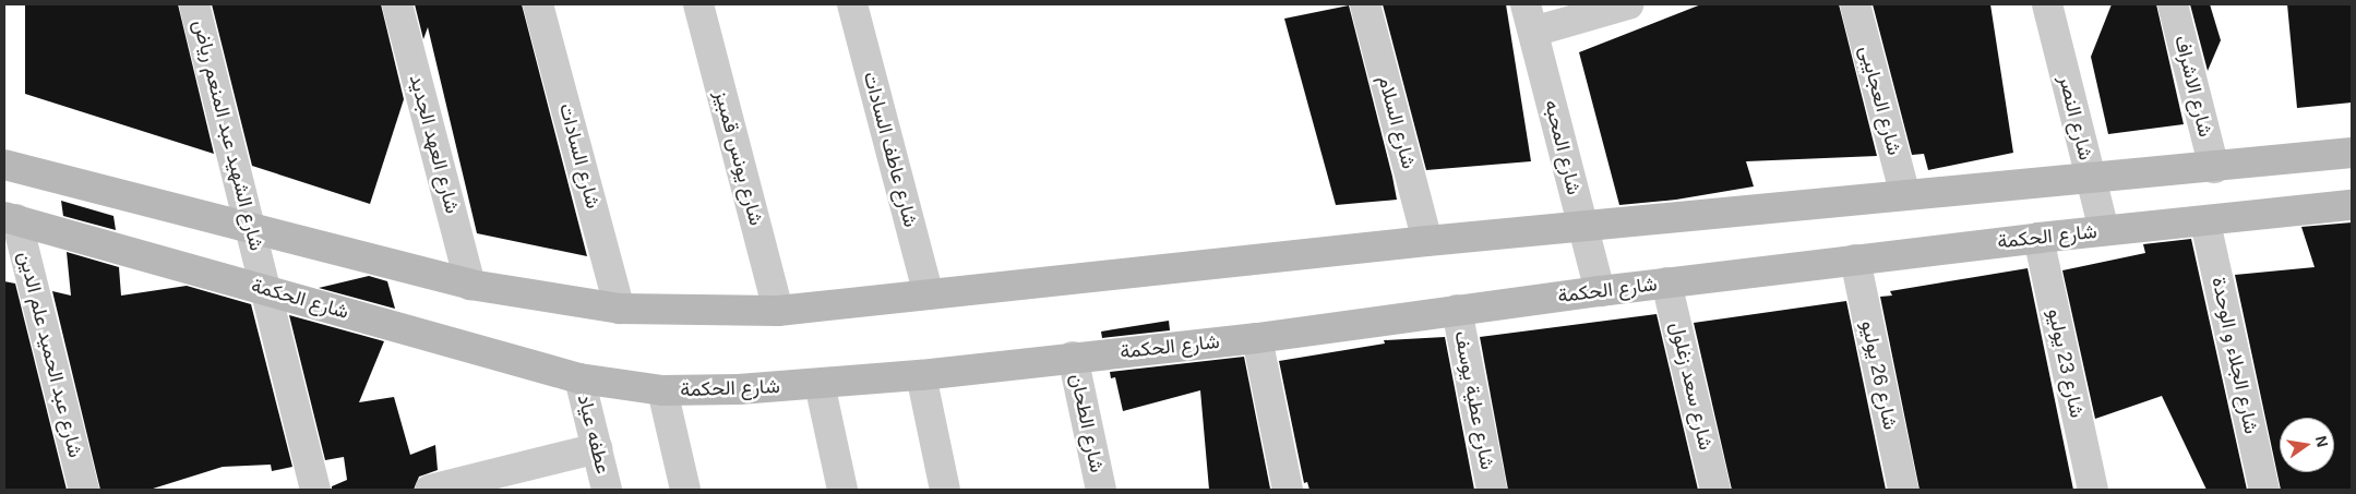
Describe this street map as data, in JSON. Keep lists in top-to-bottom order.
{
  "streets": {
    "street": [
      "شارع الاشراف",
      "شارع العجايبى",
      "شارع النصر",
      "شارع السلام",
      "شارع الشهيد عبد المنعم رياض",
      "شارع العهد الجديد",
      "شارع المحبه",
      "شارع عاطف السادات",
      "شارع السادات",
      "شارع يونس قمبيز",
      "شارع الحكمة",
      "شارع عبد الحميد علم الدين",
      "شارع الجلاء و الوحدة",
      "شارع 23 يوليو",
      "شارع 26 يوليو",
      "شارع سعد زغلول",
      "شارع عطية يوسف",
      "شارع الطحان",
      "عطفه عياد"
    ]
  },
  "crossings": [
    ["شارع النصر", "شارع الحكمة"],
    ["شارع الشهيد عبد المنعم رياض", "شارع الحكمة"],
    ["شارع المحبه", "شارع الحكمة"],
    ["شارع الحكمة", "شارع عبد الحميد علم الدين"],
    ["شارع الحكمة", "شارع الجلاء و الوحدة"],
    ["شارع الحكمة", "شارع 23 يوليو"],
    ["شارع الحكمة", "شارع 26 يوليو"],
    ["شارع الحكمة", "شارع سعد زغلول"],
    ["شارع الحكمة", "شارع عطية يوسف"],
    ["شارع الحكمة", "شارع الطحان"],
    ["شارع الحكمة", "عطفه عياد"]
  ],
  "north": "right"
}
